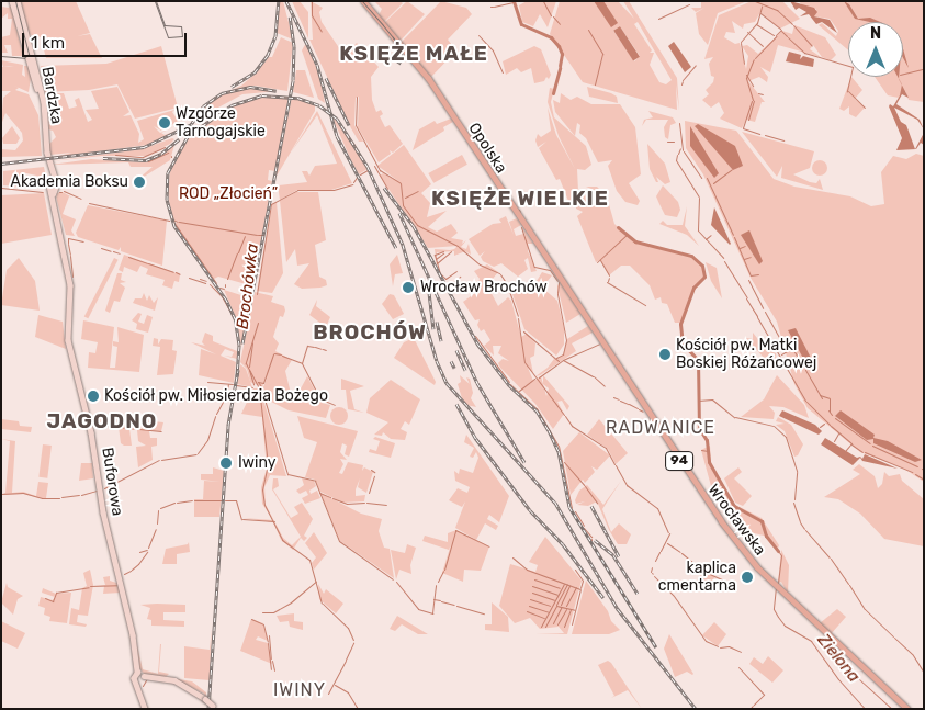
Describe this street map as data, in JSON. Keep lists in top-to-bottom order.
{
  "streets": {
    "main road": [
      "Bardzka",
      "Opolska",
      "94",
      "Buforowa",
      "Wrocławska"
    ]
  },
  "crossings": [
    ["Bardzka", "Buforowa"],
    ["Opolska", "Wrocławska"]
  ],
  "districts": [
    "KSIĘŻE MAŁE",
    "KSIĘŻE WIELKIE",
    "BROCHÓW",
    "JAGODNO",
    "RADWANICE",
    "IWINY"
  ],
  "water": ["Brochówka", "Zielona"],
  "parks": ["ROD „Złocień”"],
  "places": [
    "Wzgórze Tarnogajskie",
    "Akademia Boksu",
    "Wrocław Brochów",
    "Kościół pw. Matki Boskiej Różańcowej",
    "Kościół pw. Miłosierdzia Bożego",
    "Iwiny",
    "kaplica cmentarna"
  ],
  "scale_bar": "1 km",
  "north": "top"
}
